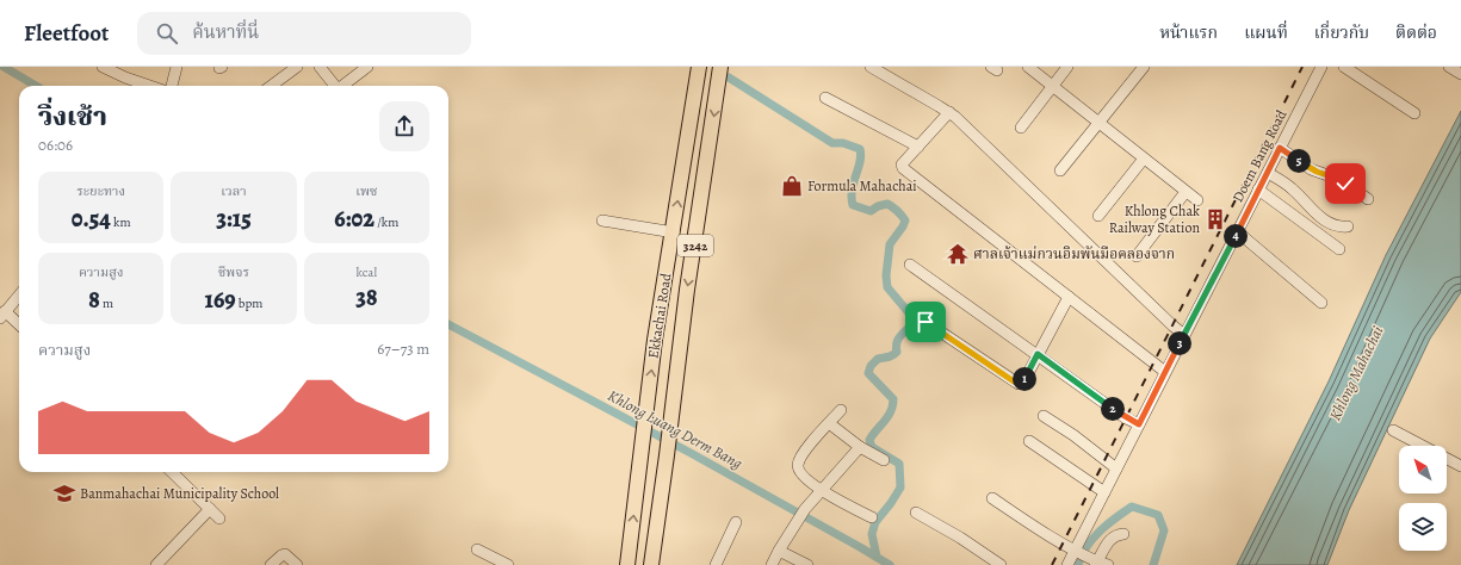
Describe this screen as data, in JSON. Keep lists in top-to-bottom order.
{
  "streets": {
    "main road": ["3242", "Ekkachai Road"],
    "street": ["Doem Bang Road"]
  },
  "water": ["Khlong Mahachai", "Khlong Luang Derm Bang"],
  "places": {
    "shop": ["Formula Mahachai"],
    "building": ["Khlong Chak Railway Station"],
    "temple": ["ศาลเจ้าแม่กวนอิมพันมือคลองจาก"],
    "school or university": ["Banmahachai Municipality School"]
  },
  "north": "top left",
  "page": {
    "header": "Fleetfoot",
    "search": "ค้นหาที่นี่",
    "nav": [
      "หน้าแรก",
      "แผนที่",
      "เกี่ยวกับ",
      "ติดต่อ"
    ],
    "heading": ["วิ่งเช้า", "06:06"],
    "pins": [
      "5",
      "4",
      "3",
      "1",
      "2"
    ],
    "stats": [
      ["ระยะทาง", "0.54 km"],
      ["เวลา", "3:15"],
      ["เพซ", "6:02 /km"],
      ["ความสูง", "8 m"],
      ["ชีพจร", "169 bpm"],
      ["kcal", "38"]
    ],
    "chart": ["ความสูง", "67–73 m"]
  }
}
